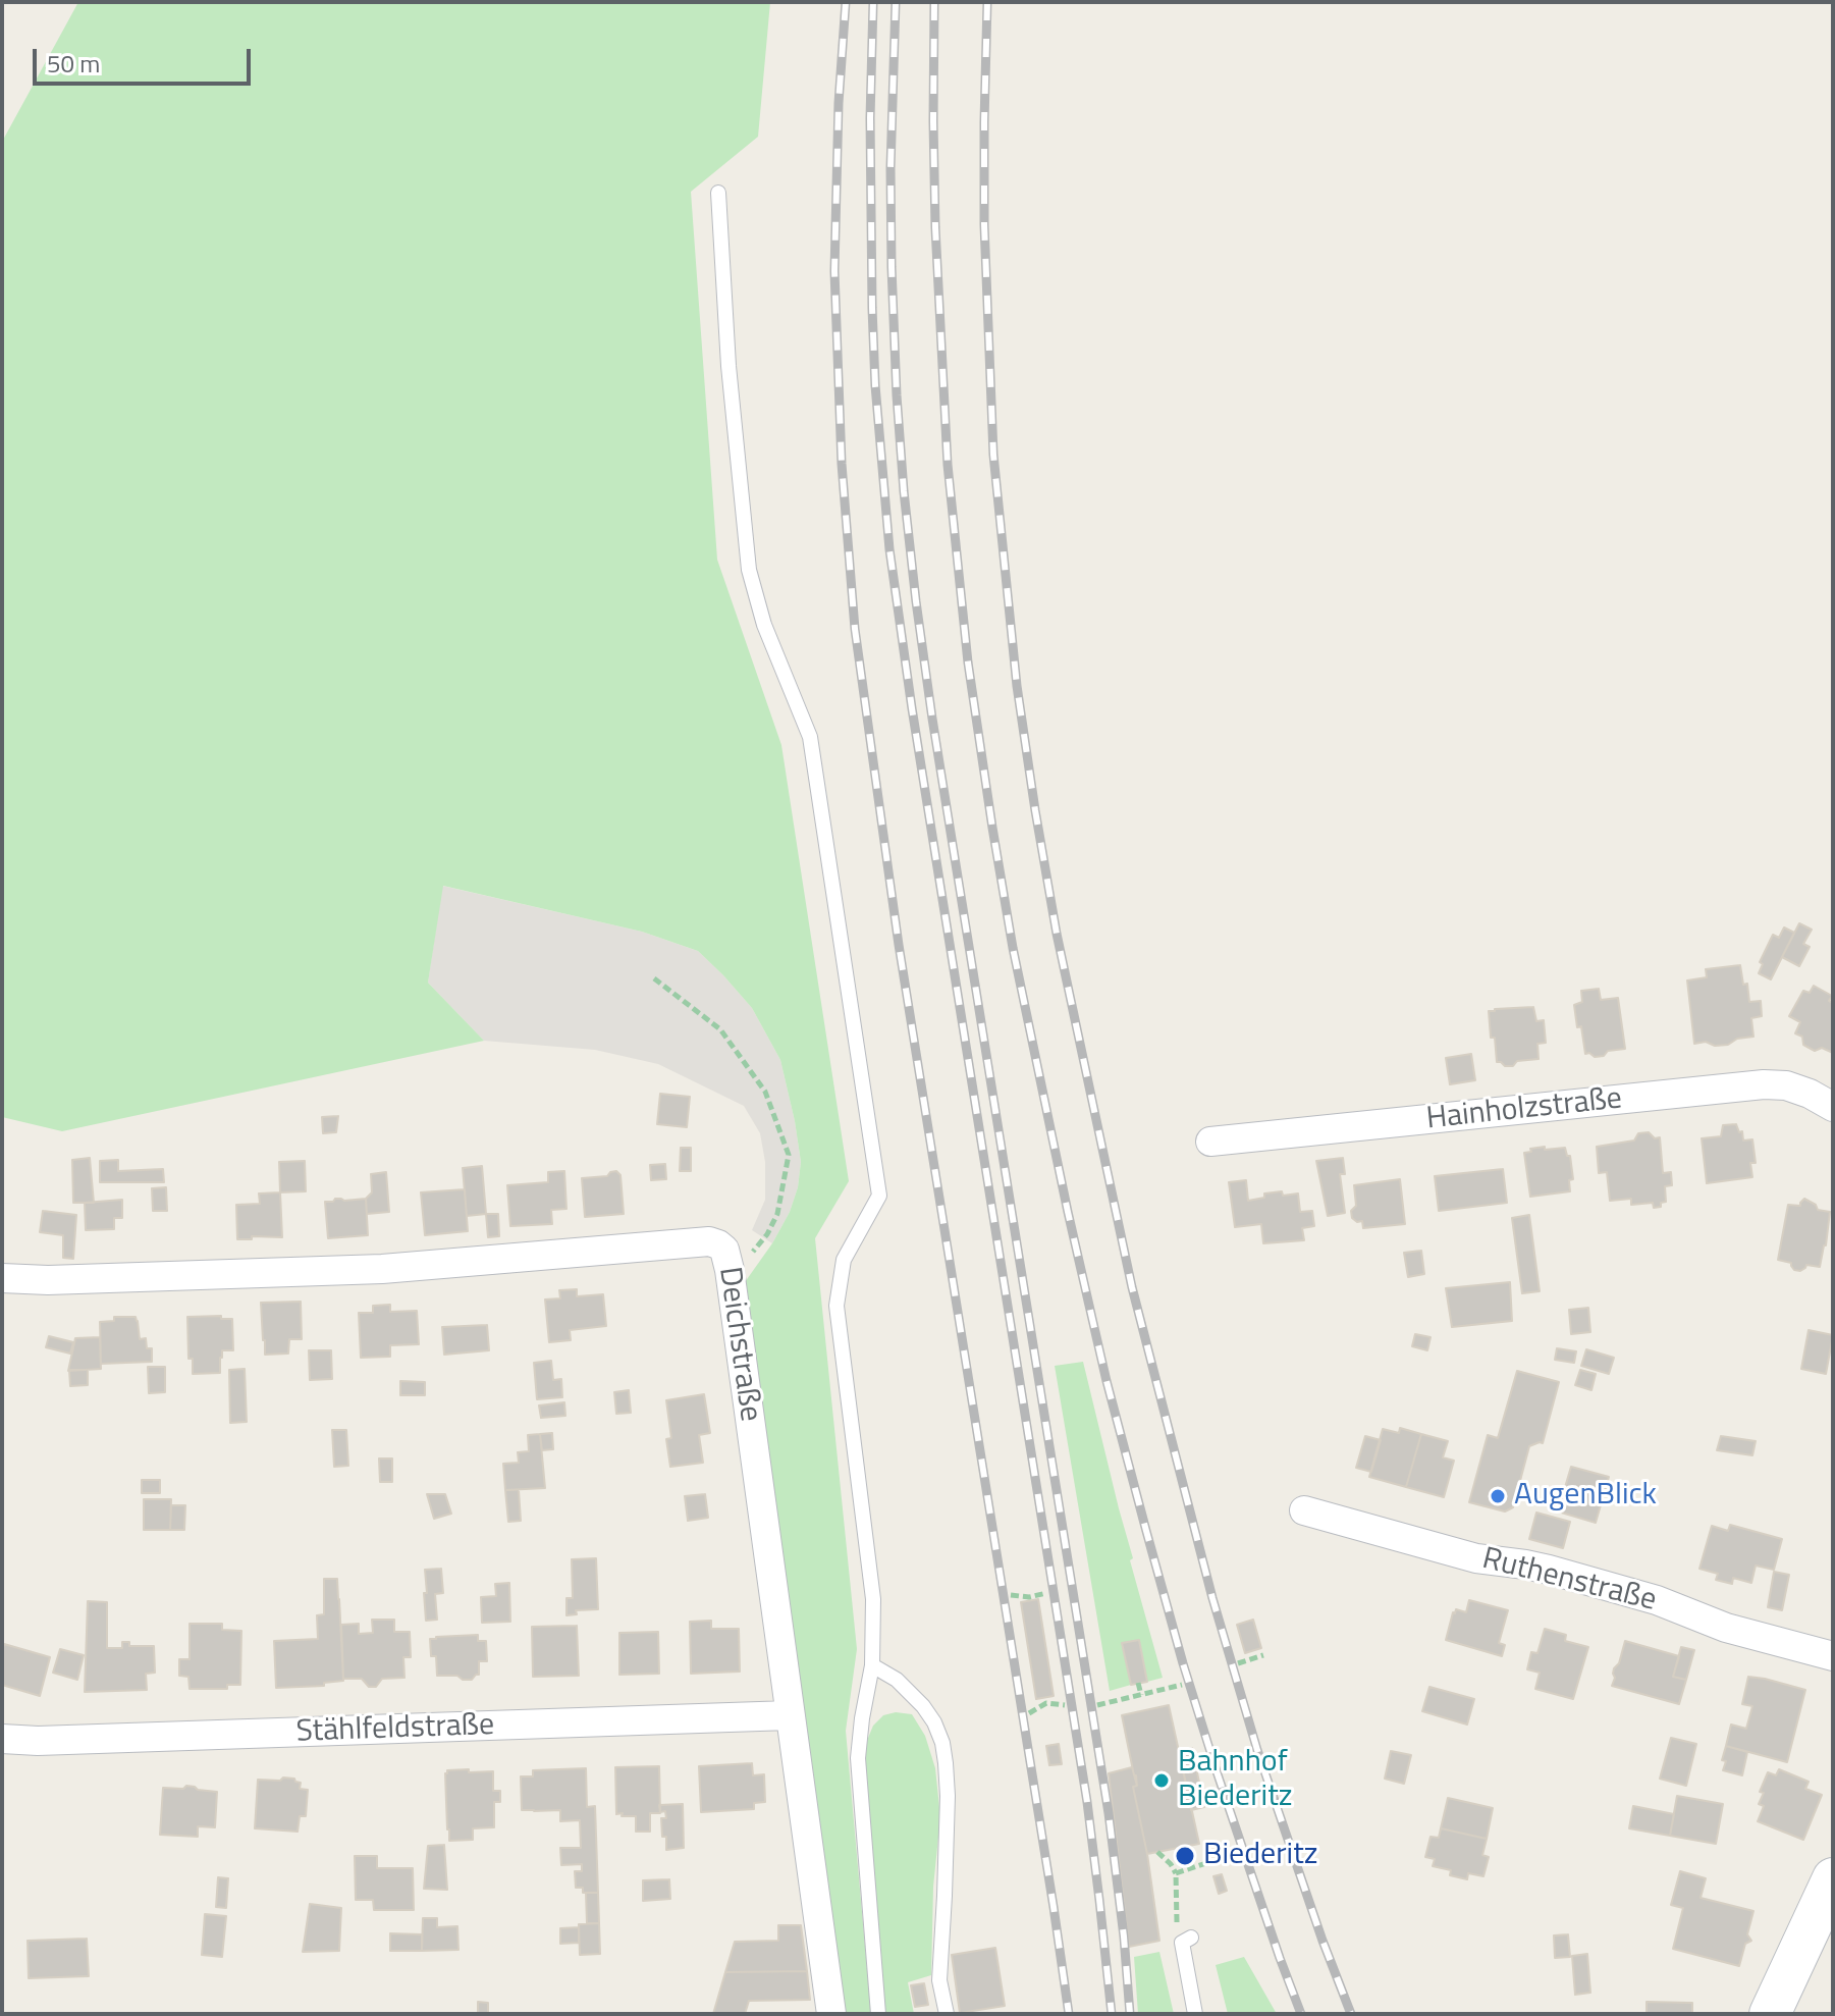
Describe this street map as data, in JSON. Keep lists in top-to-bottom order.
{
  "streets": {
    "street": [
      "Hainholzstraße",
      "Deichstraße",
      "Ruthenstraße",
      "Stählfeldstraße"
    ]
  },
  "crossings": [
    ["Deichstraße", "Stählfeldstraße"]
  ],
  "places": ["AugenBlick", "Bahnhof Biederitz", "Biederitz"],
  "scale_bar": "50 m"
}
